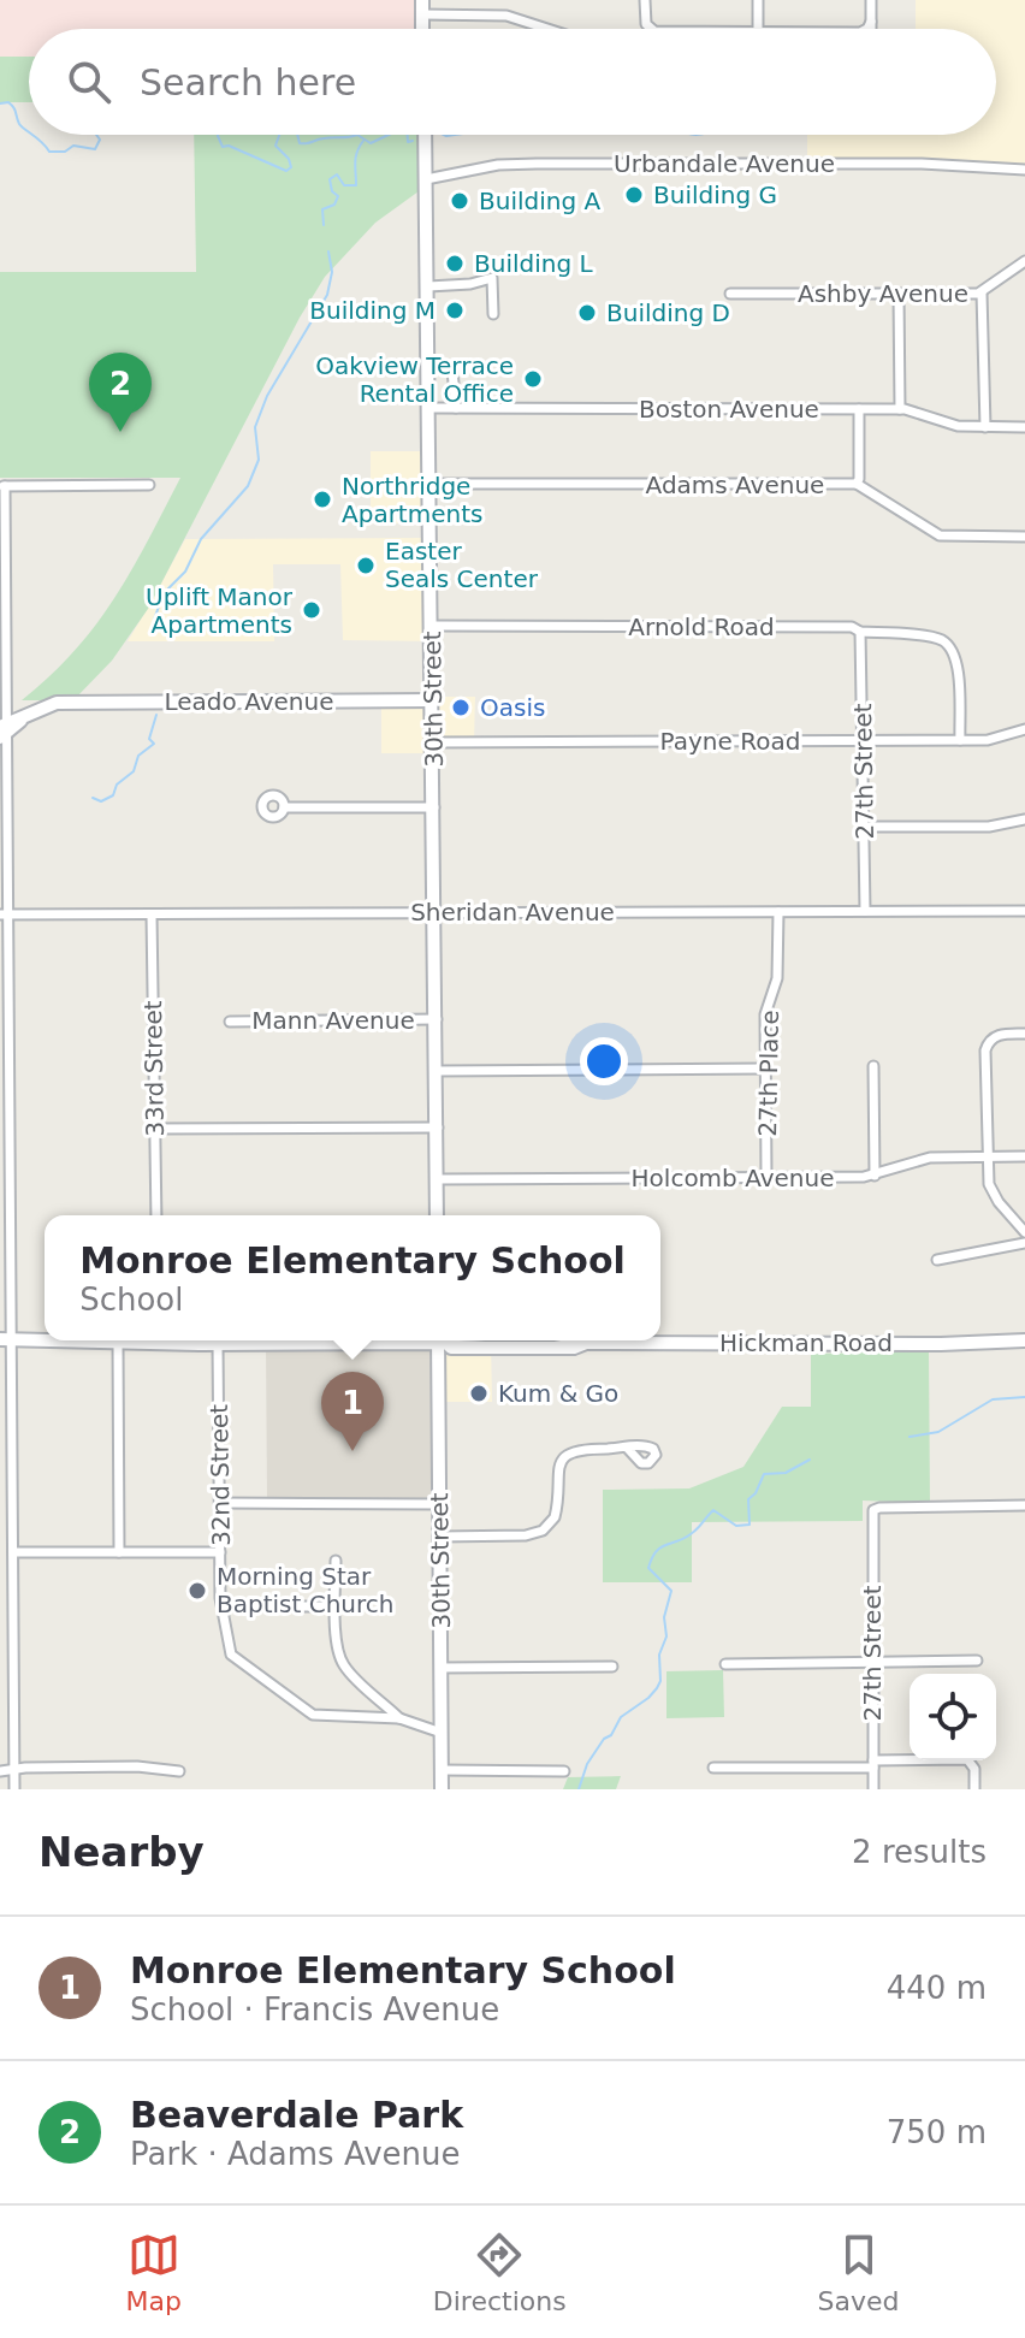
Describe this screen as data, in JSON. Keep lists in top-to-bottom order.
{
  "streets": {
    "street": [
      "Urbandale Avenue",
      "Ashby Avenue",
      "Boston Avenue",
      "Adams Avenue",
      "Arnold Road",
      "30th Street",
      "Leado Avenue",
      "Payne Road",
      "27th Street",
      "Sheridan Avenue",
      "Mann Avenue",
      "33rd Street",
      "27th Place",
      "Holcomb Avenue",
      "Hickman Road",
      "32nd Street"
    ]
  },
  "crossings": [
    ["Urbandale Avenue", "30th Street"],
    ["Boston Avenue", "30th Street"],
    ["Adams Avenue", "30th Street"],
    ["Arnold Road", "30th Street"],
    ["Arnold Road", "Payne Road"],
    ["Arnold Road", "27th Street"],
    ["30th Street", "Leado Avenue"],
    ["30th Street", "Payne Road"],
    ["30th Street", "Sheridan Avenue"],
    ["30th Street", "Mann Avenue"],
    ["30th Street", "Holcomb Avenue"],
    ["30th Street", "Hickman Road"],
    ["Payne Road", "27th Street"],
    ["27th Street", "Sheridan Avenue"],
    ["Sheridan Avenue", "33rd Street"],
    ["Sheridan Avenue", "27th Place"],
    ["27th Place", "Holcomb Avenue"],
    ["Hickman Road", "32nd Street"]
  ],
  "places": [
    "Building G",
    "Building A",
    "Building L",
    "Building M",
    "Building D",
    "Oakview Terrace Rental Office",
    "Northridge Apartments",
    "Easter Seals Center",
    "Uplift Manor Apartments",
    "Oasis",
    "Kum & Go",
    "Morning Star Baptist Church"
  ],
  "page": {
    "search": "Search here",
    "pins": ["2", "1"],
    "popup": ["Monroe Elementary School", "School"],
    "heading": ["Nearby", "2 results"],
    "list": [
      {
        "mark": "1",
        "name": "Monroe Elementary School",
        "note": "School · Francis Avenue",
        "value": "440 m"
      },
      {
        "mark": "2",
        "name": "Beaverdale Park",
        "note": "Park · Adams Avenue",
        "value": "750 m"
      }
    ],
    "nav": ["Map", "Directions", "Saved"]
  }
}
